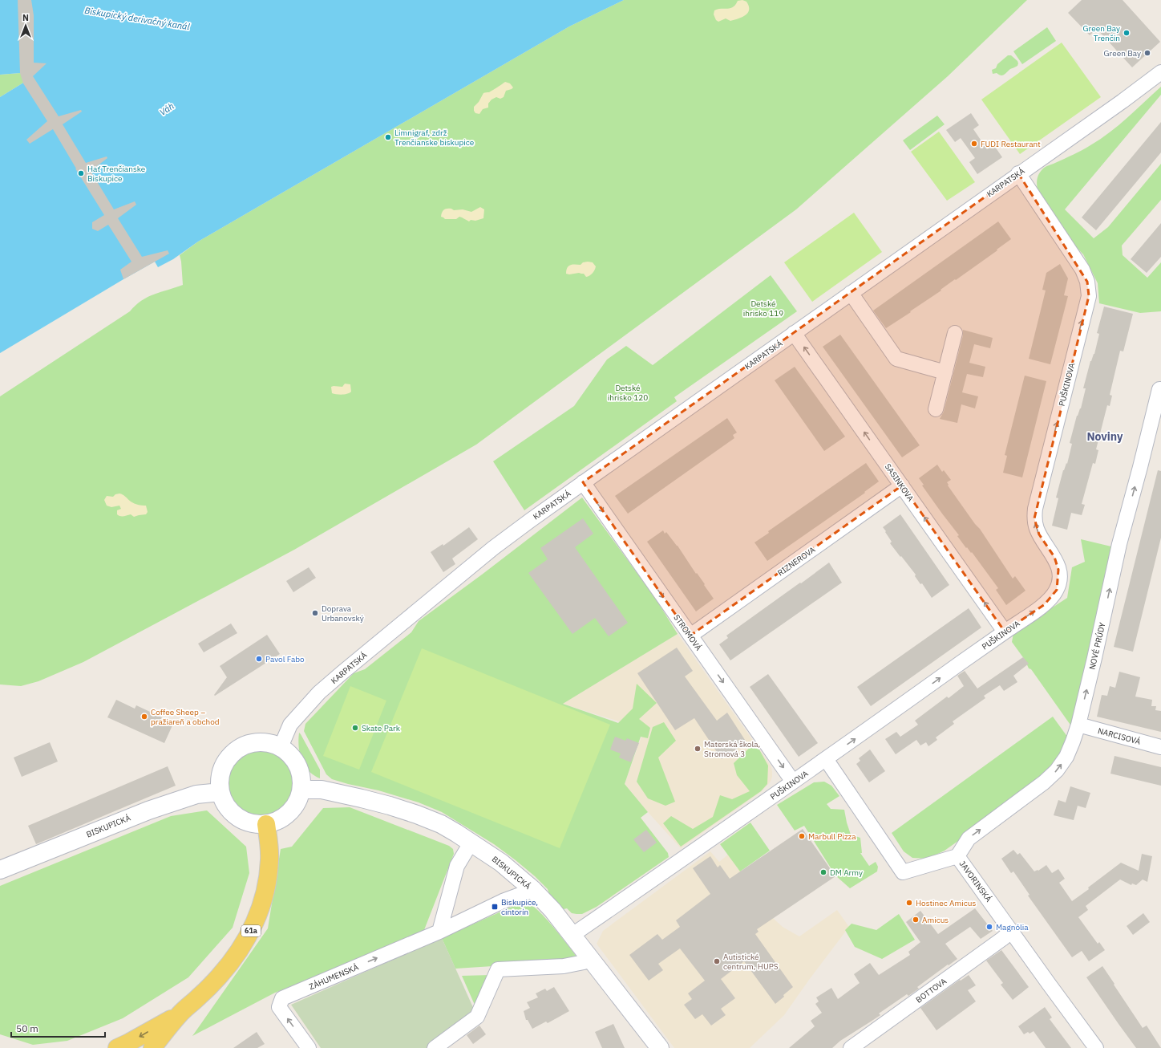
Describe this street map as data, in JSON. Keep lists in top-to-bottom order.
{
  "streets": {
    "main road": ["61a"],
    "street": [
      "KARPATSKÁ",
      "PUŠKINOVA",
      "SASINKOVA",
      "RIZNEROVA",
      "STROMOVÁ",
      "NOVÉ PRÚDY",
      "NARCISOVÁ",
      "BISKUPICKÁ",
      "JAVORINSKÁ",
      "ZÁHUMENSKÁ",
      "BOTTOVA"
    ]
  },
  "crossings": [
    ["KARPATSKÁ", "PUŠKINOVA"],
    ["KARPATSKÁ", "SASINKOVA"],
    ["KARPATSKÁ", "STROMOVÁ"],
    ["KARPATSKÁ", "BISKUPICKÁ"],
    ["KARPATSKÁ", "61a"],
    ["PUŠKINOVA", "SASINKOVA"],
    ["PUŠKINOVA", "STROMOVÁ"],
    ["PUŠKINOVA", "BISKUPICKÁ"],
    ["PUŠKINOVA", "JAVORINSKÁ"],
    ["SASINKOVA", "RIZNEROVA"],
    ["RIZNEROVA", "STROMOVÁ"],
    ["NOVÉ PRÚDY", "NARCISOVÁ"],
    ["NOVÉ PRÚDY", "JAVORINSKÁ"],
    ["BISKUPICKÁ", "61a"],
    ["BISKUPICKÁ", "ZÁHUMENSKÁ"],
    ["JAVORINSKÁ", "BOTTOVA"]
  ],
  "one_way": ["PUŠKINOVA", "STROMOVÁ", "NOVÉ PRÚDY"],
  "districts": ["Noviny"],
  "water": ["Biskupický derivačný kanál", "Váh"],
  "parks": ["Detské ihrisko 119", "Detské ihrisko 120"],
  "places": {
    "other": [
      "Green Bay Trenčín",
      "Green Bay",
      "Limnigraf, zdrž Trenčianske biskupice",
      "FUDI Restaurant",
      "Hať Trenčianske Biskupice",
      "Doprava Urbanovský",
      "Pavol Fabo",
      "Coffee Sheep – pražiareň a obchod",
      "Skate Park",
      "Materská škola, Stromová 3",
      "Marbull Pizza",
      "DM Army",
      "Hostinec Amicus",
      "Amicus",
      "Magnólia",
      "Autistické centrum, HUPS"
    ],
    "transit": ["Biskupice, cintorín"]
  },
  "scale_bar": "50 m",
  "north": "top"
}
